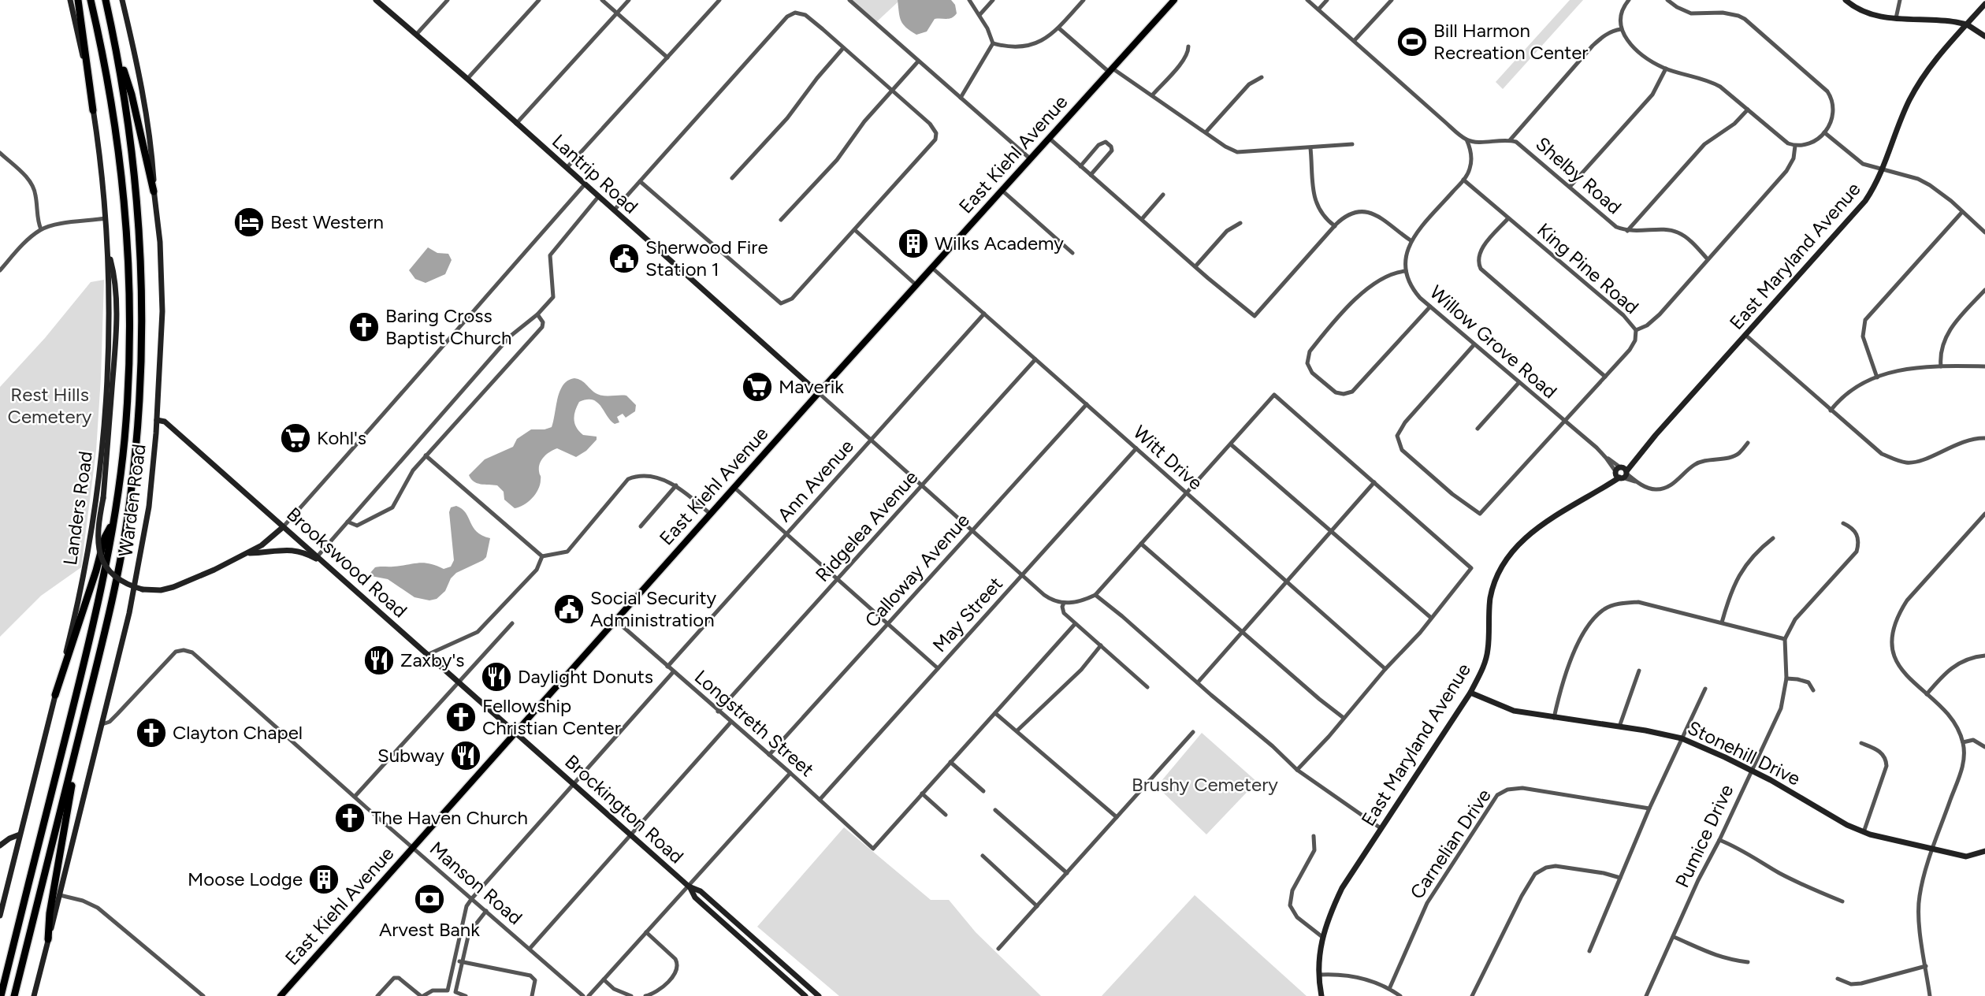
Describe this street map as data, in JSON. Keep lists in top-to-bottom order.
{
  "streets": {
    "main road": [
      "East Kiehl Avenue",
      "Lantrip Road",
      "East Maryland Avenue",
      "Warden Road",
      "Landers Road",
      "Brookswood Road",
      "Stonehill Drive",
      "Brockington Road"
    ],
    "street": [
      "Shelby Road",
      "King Pine Road",
      "Willow Grove Road",
      "Witt Drive",
      "Ann Avenue",
      "Ridgelea Avenue",
      "Calloway Avenue",
      "May Street",
      "Longstreth Street",
      "Pumice Drive",
      "Carnelian Drive",
      "Manson Road"
    ]
  },
  "crossings": [
    ["East Kiehl Avenue", "Lantrip Road"],
    ["East Kiehl Avenue", "Witt Drive"],
    ["East Kiehl Avenue", "Brookswood Road"],
    ["East Kiehl Avenue", "Longstreth Street"],
    ["East Kiehl Avenue", "Brockington Road"],
    ["East Kiehl Avenue", "Manson Road"],
    ["East Maryland Avenue", "Willow Grove Road"],
    ["East Maryland Avenue", "Stonehill Drive"],
    ["King Pine Road", "Willow Grove Road"],
    ["Witt Drive", "Ann Avenue"],
    ["Witt Drive", "Ridgelea Avenue"],
    ["Witt Drive", "Calloway Avenue"],
    ["Witt Drive", "May Street"],
    ["Ann Avenue", "Longstreth Street"],
    ["Warden Road", "Brookswood Road"],
    ["Warden Road", "Manson Road"],
    ["Ridgelea Avenue", "Longstreth Street"],
    ["Brookswood Road", "Brockington Road"],
    ["Calloway Avenue", "Longstreth Street"],
    ["May Street", "Longstreth Street"],
    ["Stonehill Drive", "Pumice Drive"]
  ],
  "parks": ["Rest Hills Cemetery", "Brushy Cemetery"],
  "places": {
    "sports": ["Bill Harmon Recreation Center"],
    "hotel": ["Best Western"],
    "building": ["Wilks Academy", "Moose Lodge"],
    "public building": ["Sherwood Fire Station 1", "Social Security Administration"],
    "church": [
      "Baring Cross Baptist Church",
      "Fellowship Christian Center",
      "Clayton Chapel",
      "The Haven Church"
    ],
    "supermarket": ["Maverik", "Kohl's"],
    "restaurant": ["Zaxby's", "Daylight Donuts", "Subway"],
    "bank": ["Arvest Bank"]
  }
}
